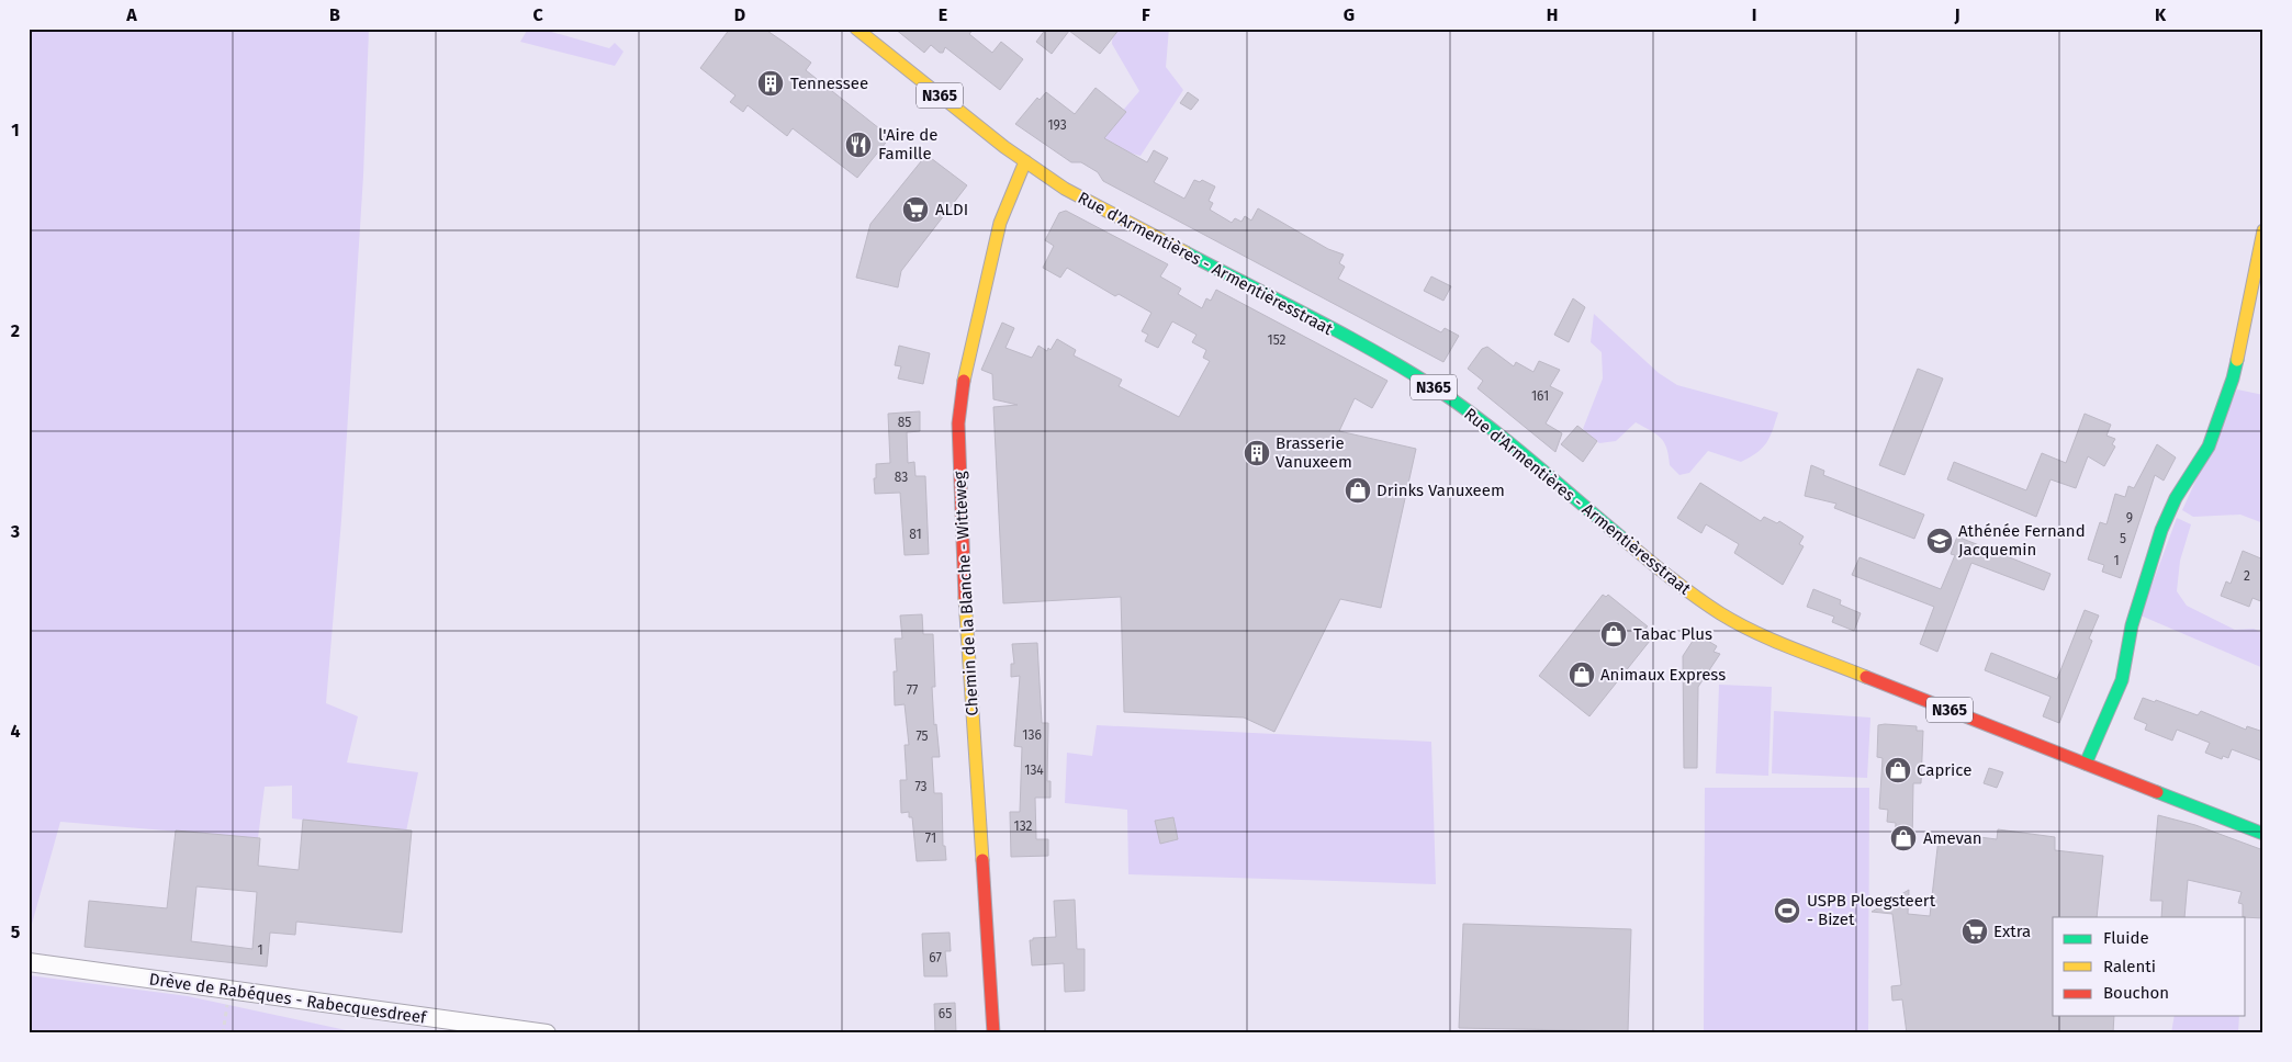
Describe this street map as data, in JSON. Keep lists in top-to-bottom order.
{
  "streets": {
    "main road": ["N365", "Rue d'Armentières - Armentièresstraat", "Chemin de la Blanche - Witteweg"],
    "street": ["Drève de Rabéques - Rabecquesdreef"]
  },
  "crossings": [
    ["Rue d'Armentières - Armentièresstraat", "Chemin de la Blanche - Witteweg"]
  ],
  "places": {
    "building": ["Tennessee", "Brasserie Vanuxeem"],
    "restaurant": ["l'Aire de Famille"],
    "supermarket": ["ALDI", "Extra"],
    "shop": [
      "Drinks Vanuxeem",
      "Tabac Plus",
      "Animaux Express",
      "Caprice",
      "Amevan"
    ],
    "school or university": ["Athénée Fernand Jacquemin"],
    "sports": ["USPB Ploegsteert - Bizet"]
  },
  "house_numbers": [
    "193",
    "152",
    "161",
    "85",
    "83",
    "9",
    "81",
    "5",
    "1",
    "2",
    "77",
    "136",
    "75",
    "134",
    "73",
    "132",
    "71",
    "1",
    "67",
    "65"
  ],
  "legend": ["Fluide", "Ralenti", "Bouchon"],
  "grid": {
    "columns": [
      "A",
      "B",
      "C",
      "D",
      "E",
      "F",
      "G",
      "H",
      "I",
      "J",
      "K"
    ],
    "rows": [
      "1",
      "2",
      "3",
      "4",
      "5"
    ]
  }
}
